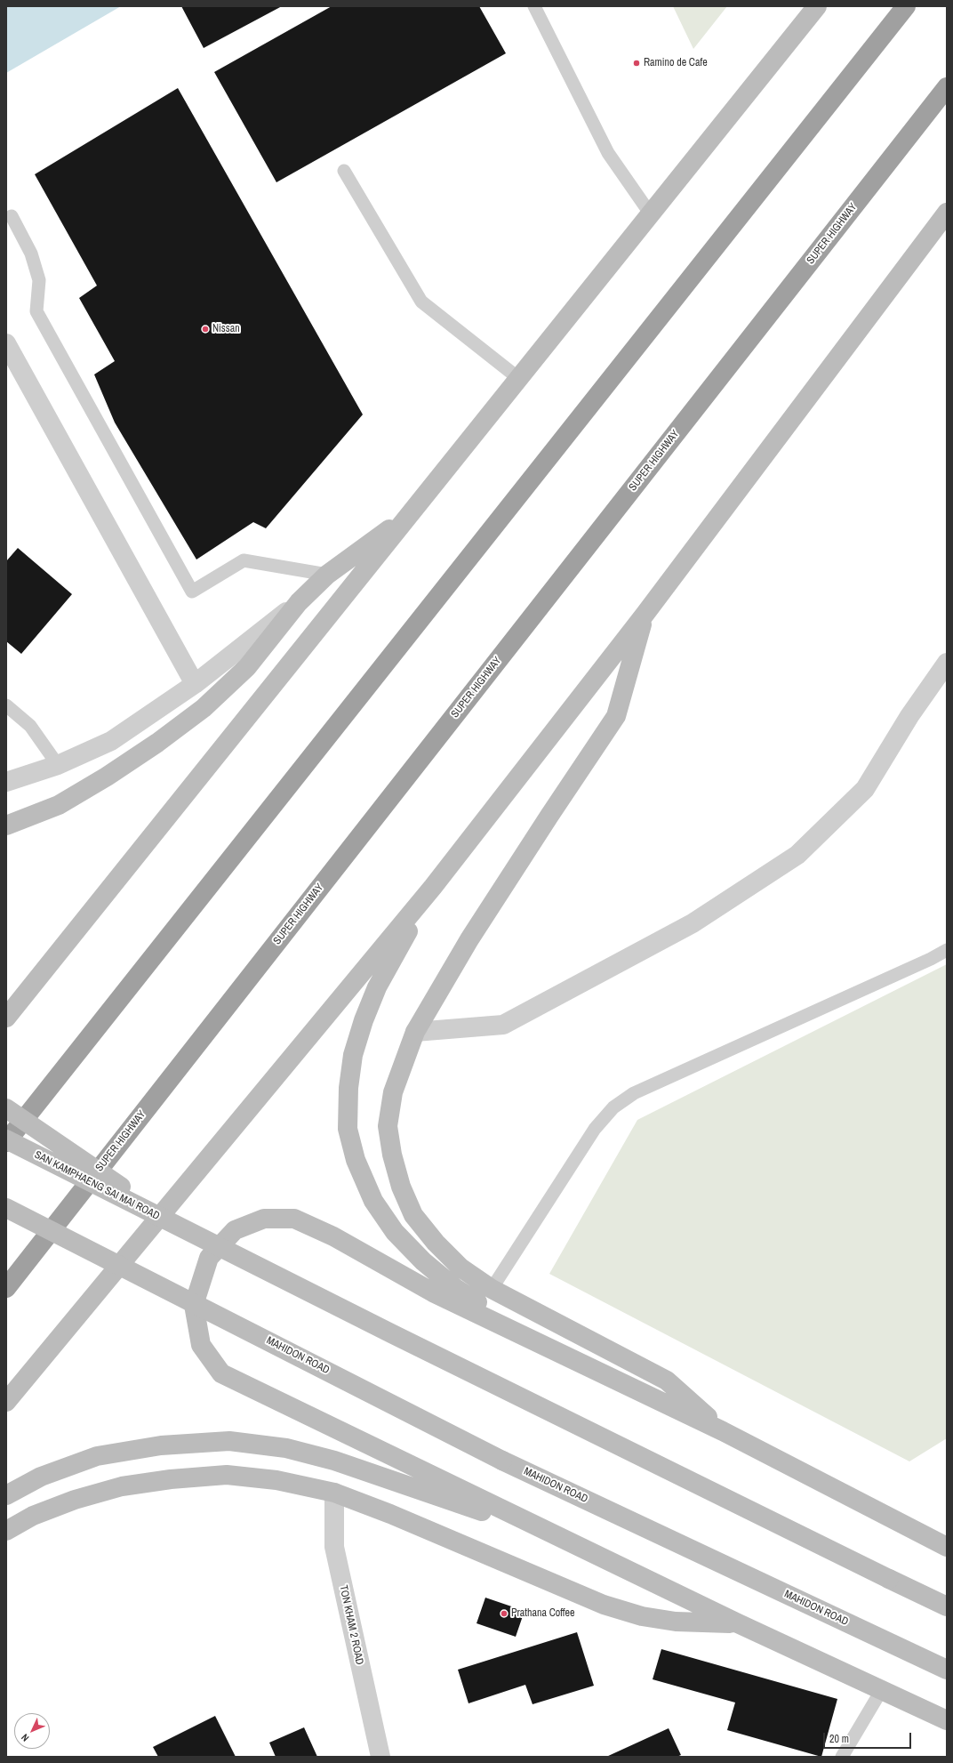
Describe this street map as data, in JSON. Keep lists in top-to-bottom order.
{
  "streets": {
    "highway": ["SUPER HIGHWAY"],
    "main road": ["SAN KAMPHAENG SAI MAI ROAD", "MAHIDON ROAD"],
    "street": ["TON KHAM 2 ROAD"]
  },
  "places": ["Ramino de Cafe", "Nissan", "Prathana Coffee"],
  "scale_bar": "20 m",
  "north": "bottom left"
}
